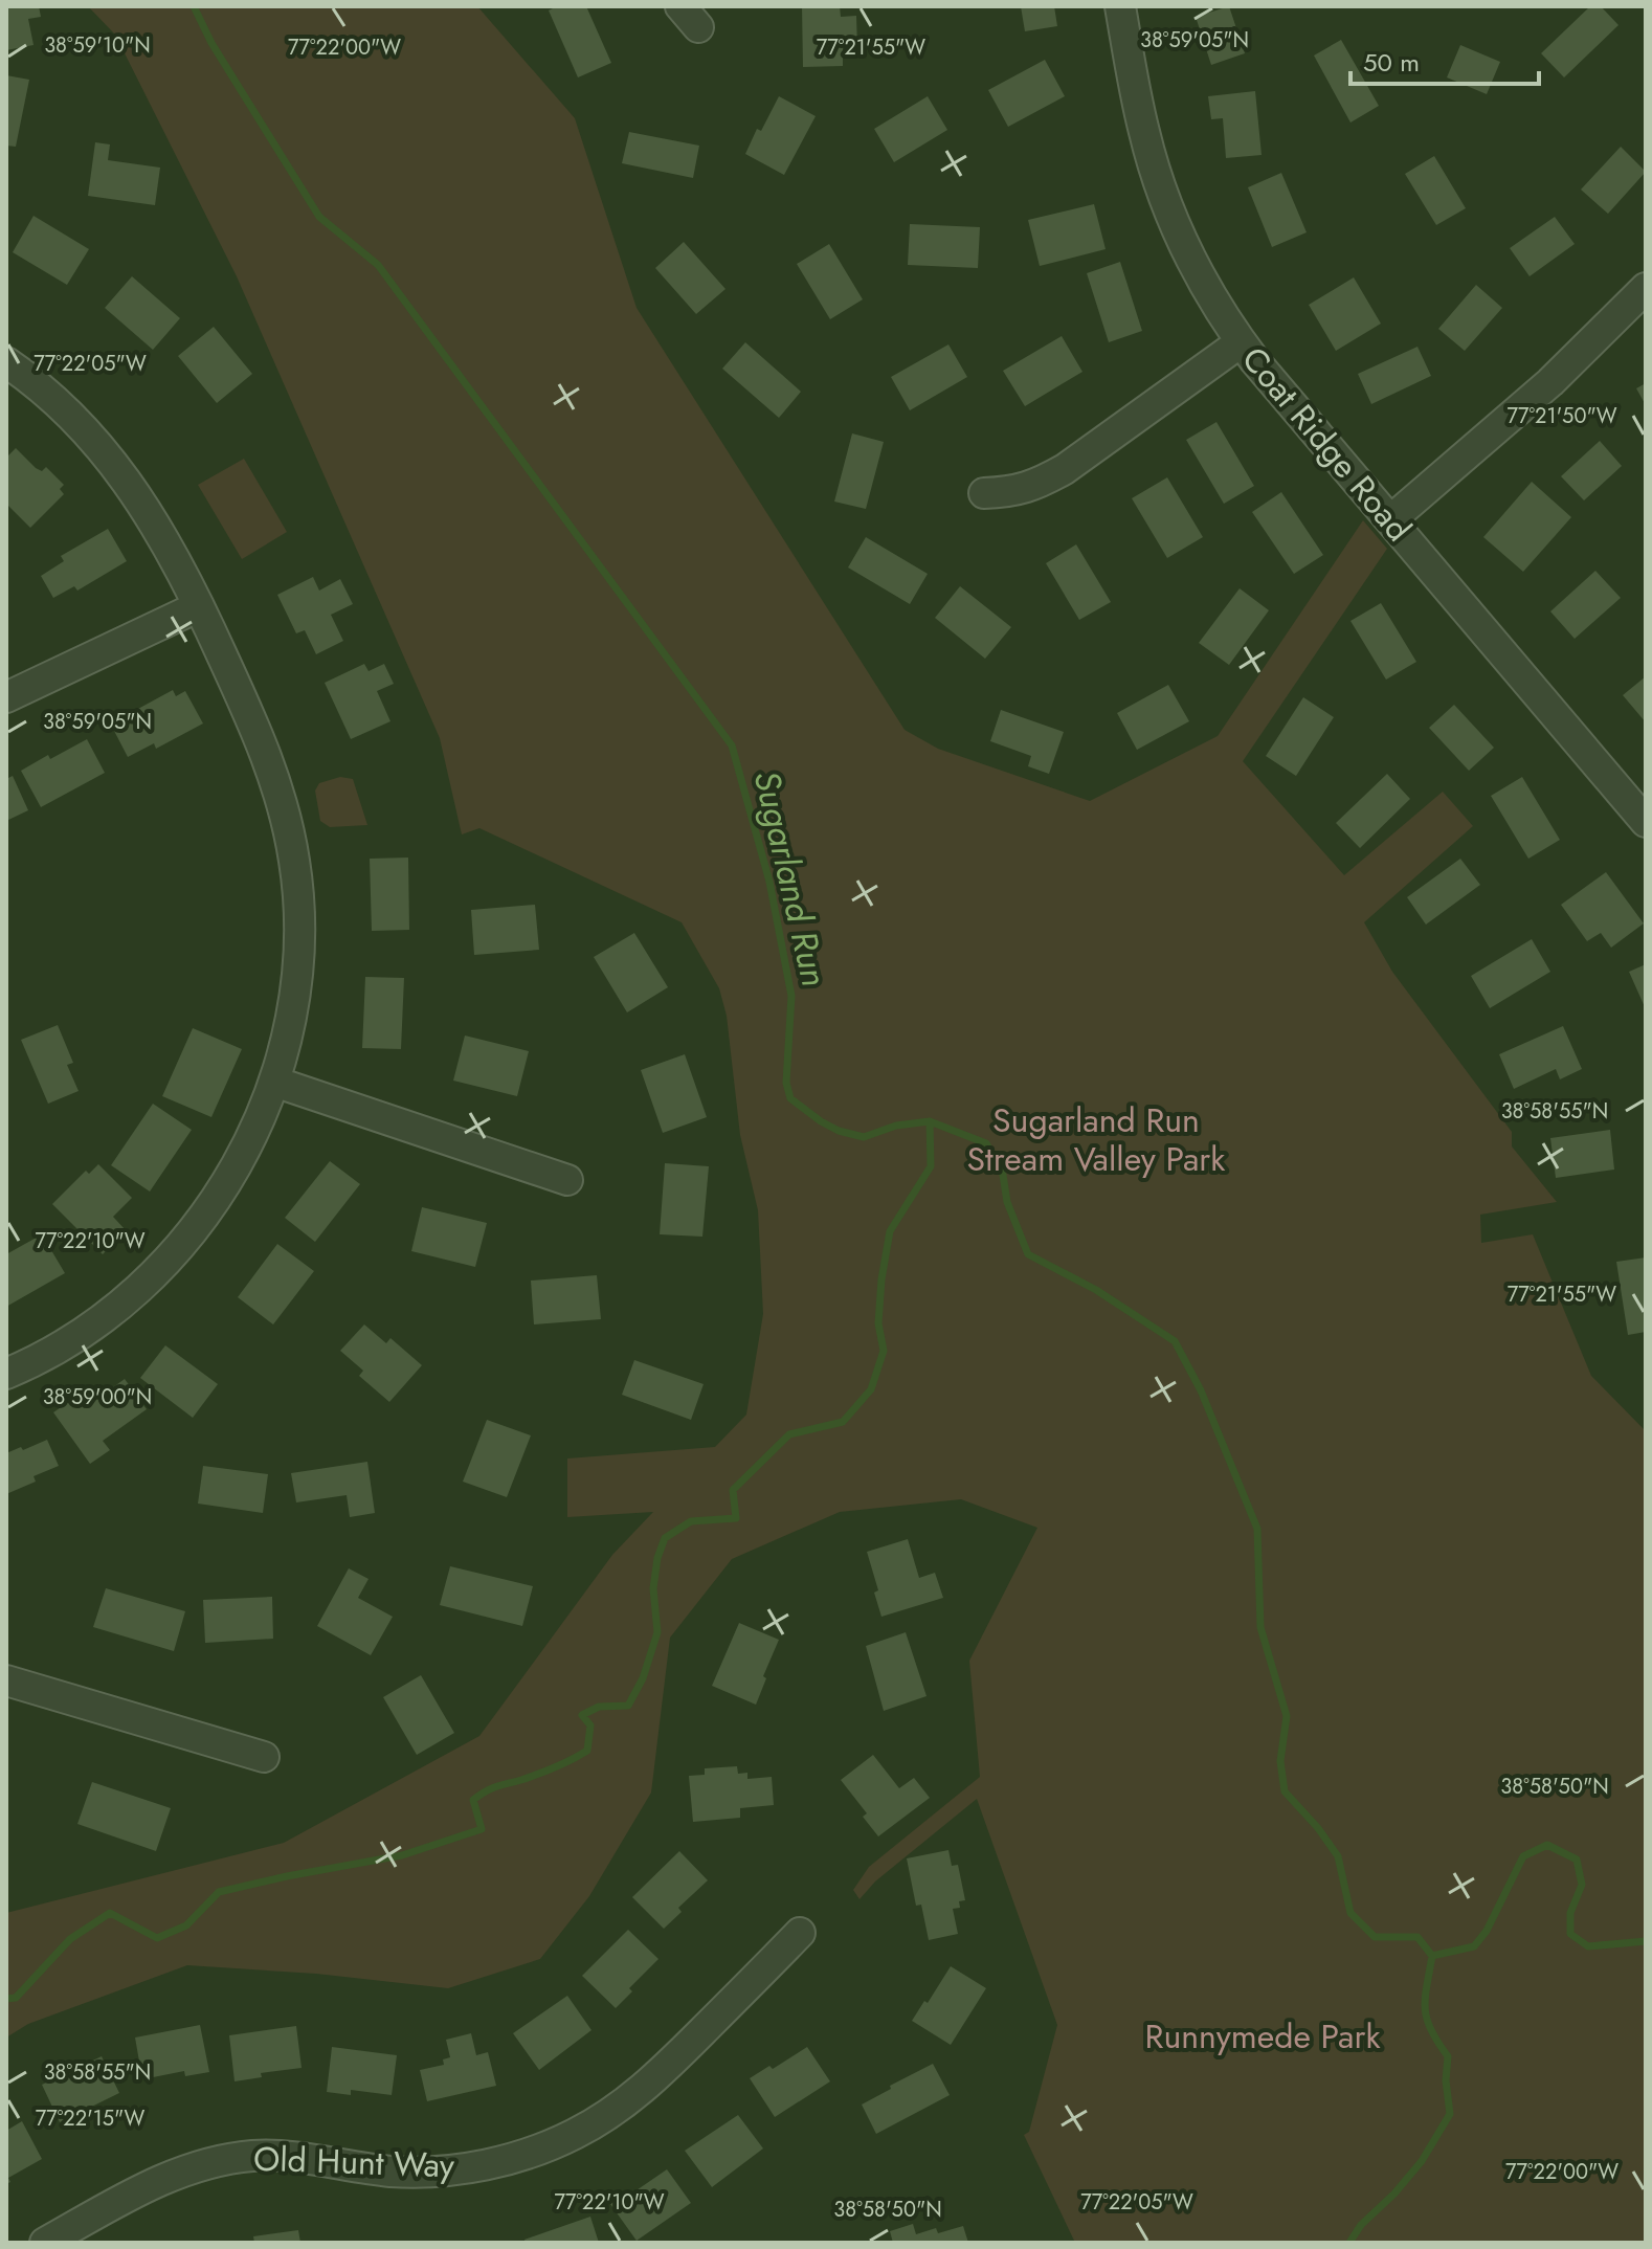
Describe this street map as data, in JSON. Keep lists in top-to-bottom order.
{
  "streets": {
    "street": ["Coat Ridge Road", "Old Hunt Way"]
  },
  "water": ["Sugarland Run"],
  "parks": ["Sugarland Run Stream Valley Park", "Runnymede Park"],
  "scale_bar": "50 m",
  "coordinates": [
    "38°59'05\"N",
    "38°59'10\"N",
    "77°21'55\"W",
    "77°22'00\"W",
    "77°22'05\"W",
    "77°21'50\"W",
    "38°58'55\"N",
    "77°22'10\"W",
    "38°59'00\"N",
    "38°58'50\"N",
    "77°22'15\"W"
  ]
}
